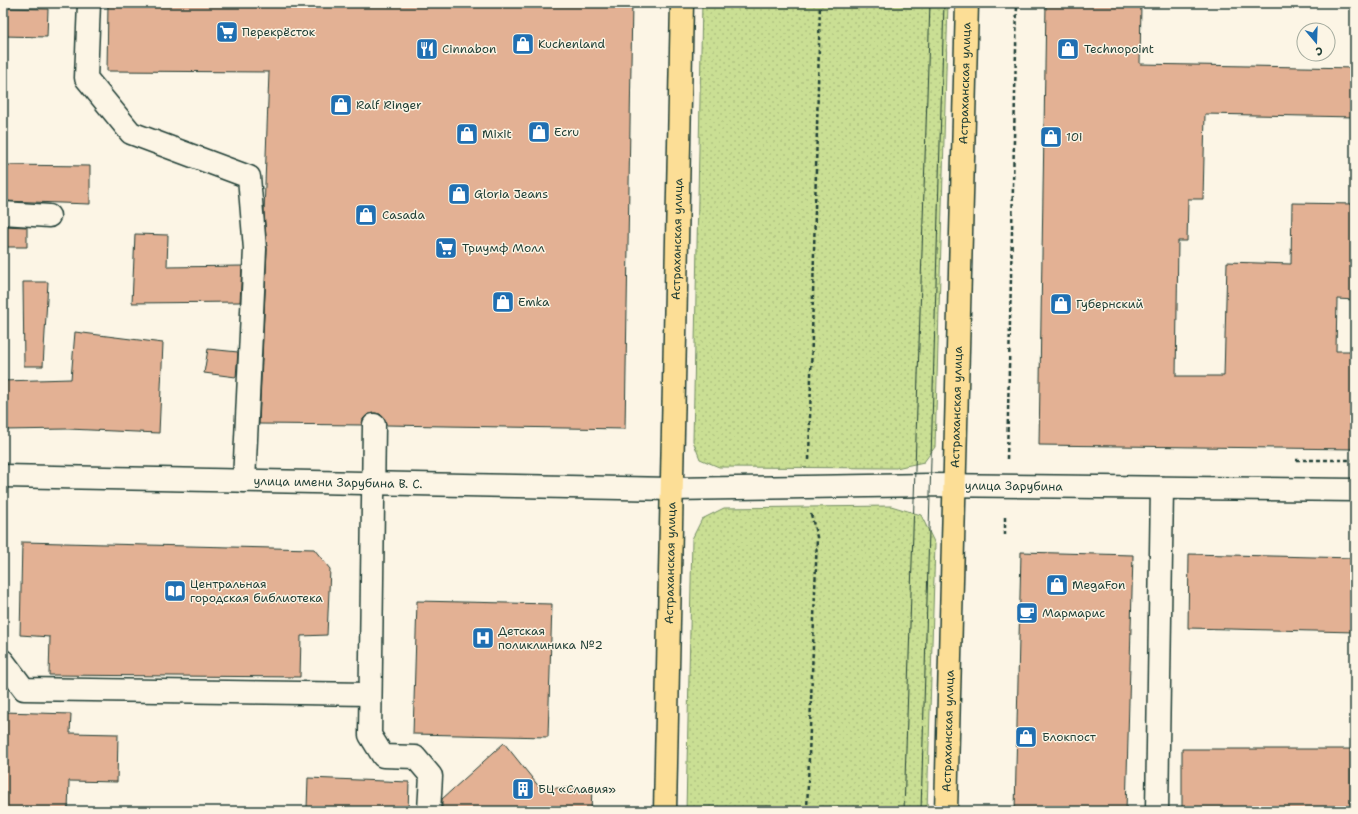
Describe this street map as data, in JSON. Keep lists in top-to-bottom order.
{
  "streets": {
    "main road": ["Астраханская улица"],
    "street": ["улица имени Зарубина В. С.", "улица Зарубина"]
  },
  "crossings": [
    ["Астраханская улица", "улица имени Зарубина В. С."],
    ["Астраханская улица", "улица Зарубина"],
    ["улица имени Зарубина В. С.", "улица Зарубина"]
  ],
  "places": {
    "supermarket": ["Перекрёсток", "Триумф Молл"],
    "shop": [
      "Kuchenland",
      "Technopoint",
      "Ralf Ringer",
      "Ecru",
      "Mixit",
      "10i",
      "Gloria Jeans",
      "Casada",
      "Emka",
      "Губернский",
      "MegaFon",
      "Блокпост"
    ],
    "restaurant": ["Cinnabon"],
    "library": ["Центральная городская библиотека"],
    "cafe": ["Мармарис"],
    "hospital": ["Детская поликлиника №2"],
    "building": ["БЦ «Славия»"]
  },
  "north": "bottom"
}
